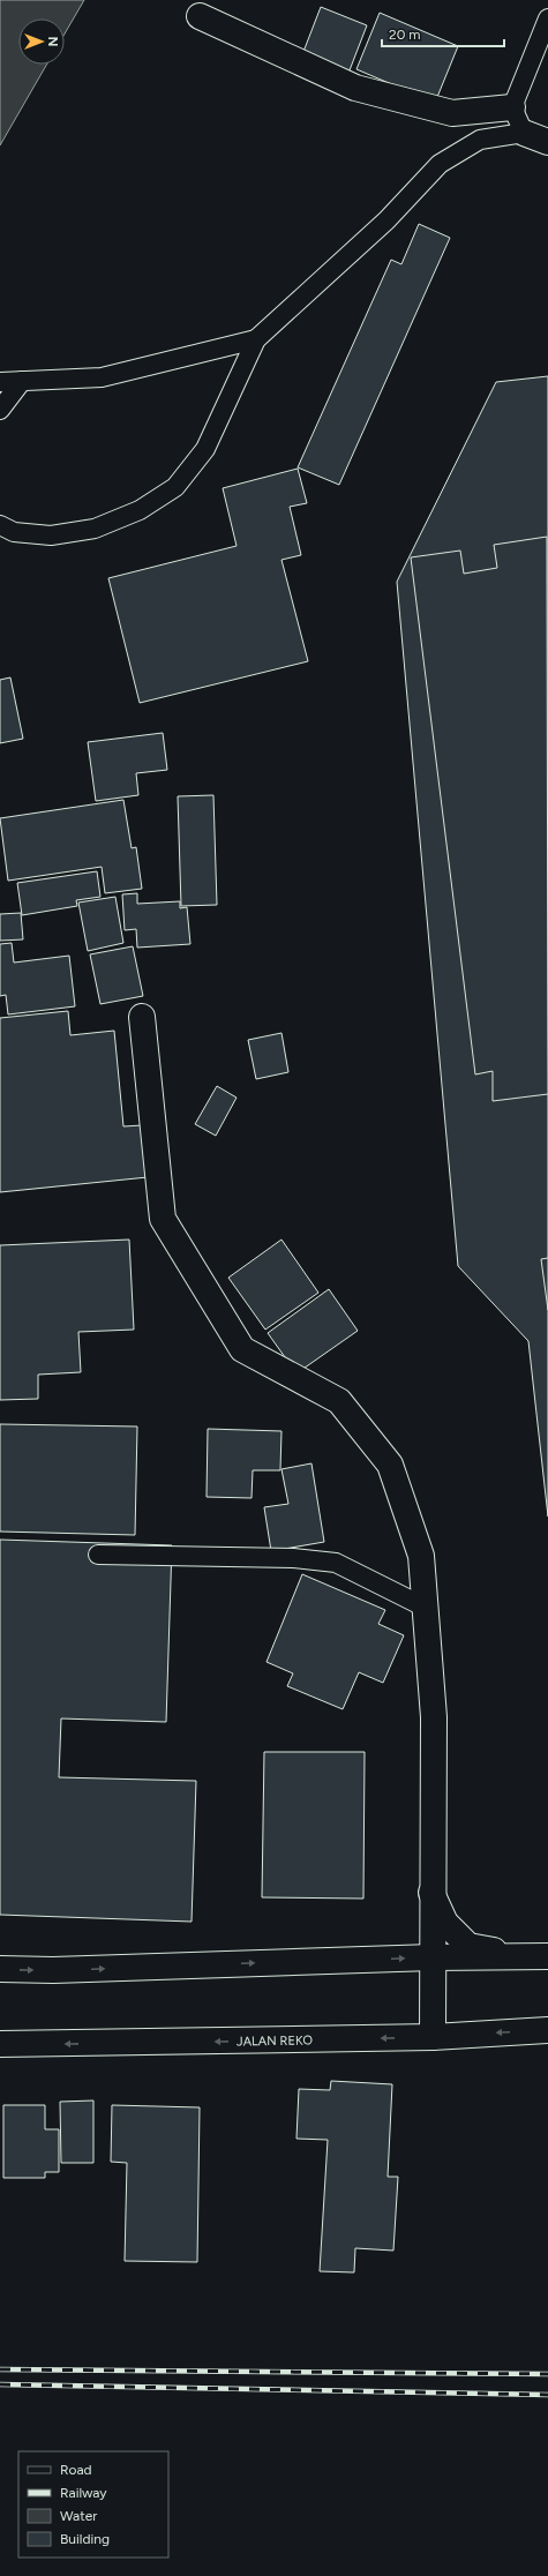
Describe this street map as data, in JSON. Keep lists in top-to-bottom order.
{
  "streets": {
    "street": ["JALAN REKO"]
  },
  "legend": [
    "Road",
    "Railway",
    "Water",
    "Building"
  ],
  "scale_bar": "20 m",
  "north": "right"
}
